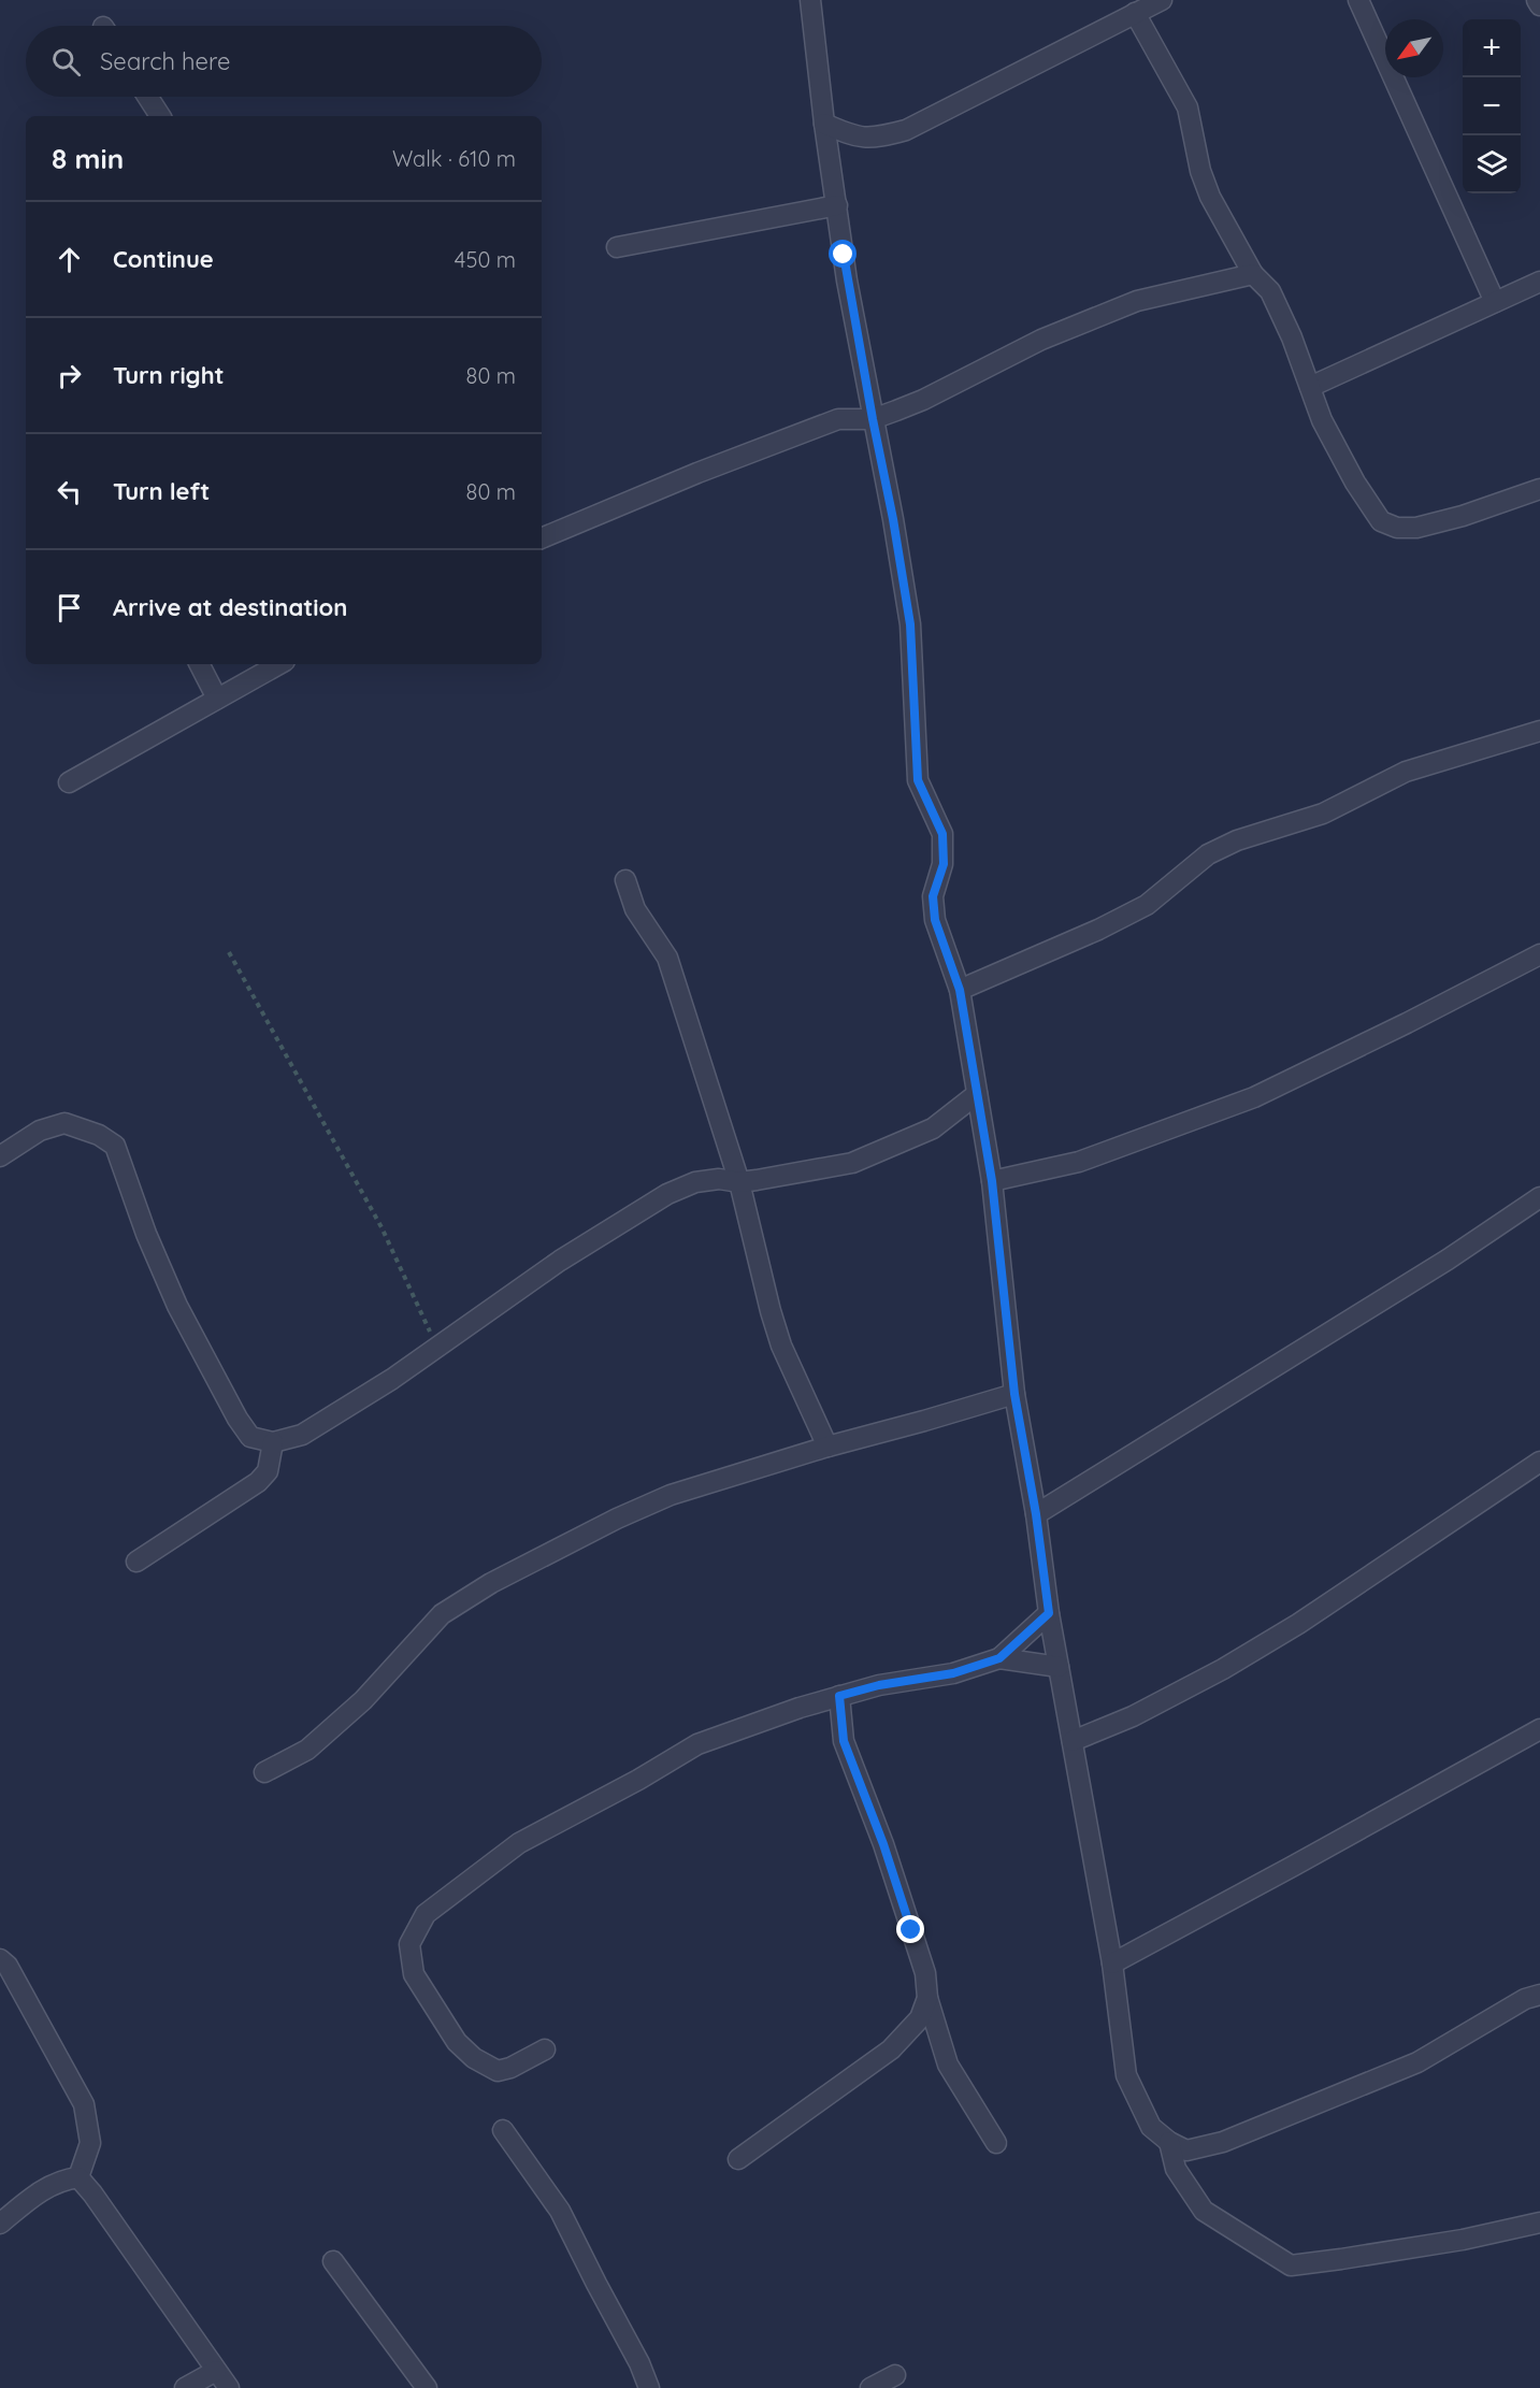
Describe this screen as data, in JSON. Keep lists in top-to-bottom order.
{
  "north": "bottom left",
  "page": {
    "map_buttons": ["+", "−"],
    "search": "Search here",
    "heading": ["8 min", "Walk · 610 m"],
    "list": [
      ["Continue", "450 m"],
      ["Turn right", "80 m"],
      ["Turn left", "80 m"],
      "Arrive at destination"
    ]
  }
}
